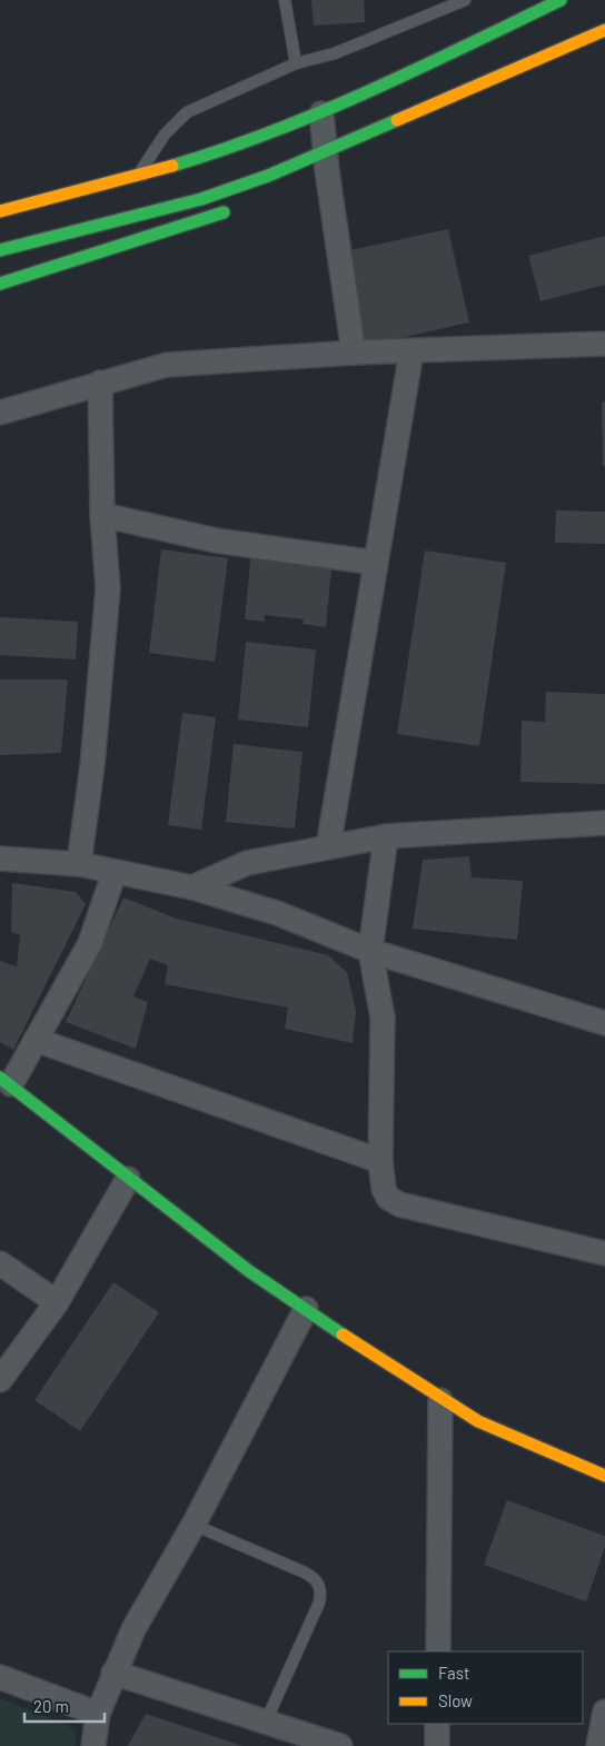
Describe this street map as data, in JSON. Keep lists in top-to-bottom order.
{
  "legend": ["Fast", "Slow"],
  "scale_bar": "20 m"
}
